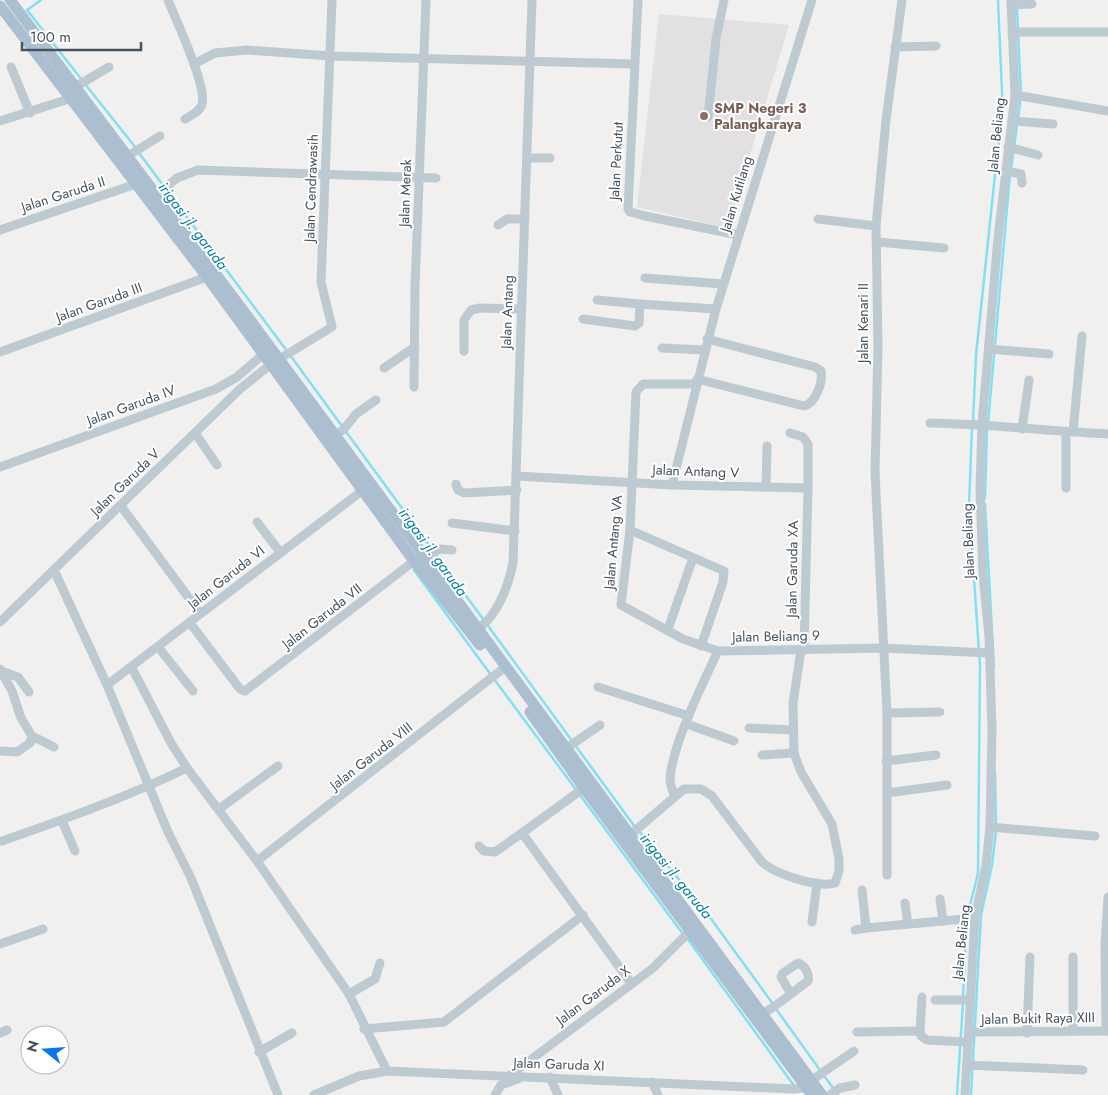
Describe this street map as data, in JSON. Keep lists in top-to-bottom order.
{
  "streets": {
    "street": [
      "Jalan Beliang",
      "Jalan Perkutut",
      "Jalan Cendrawasih",
      "Jalan Merak",
      "Jalan Garuda II",
      "Jalan Kutilang",
      "Jalan Garuda III",
      "Jalan Antang",
      "Jalan Kenari II",
      "Jalan Garuda IV",
      "Jalan Antang V",
      "Jalan Garuda V",
      "Jalan Antang VA",
      "Jalan Garuda XA",
      "Jalan Garuda VI",
      "Jalan Garuda VII",
      "Jalan Beliang 9",
      "Jalan Garuda VIII",
      "Jalan Garuda X",
      "Jalan Bukit Raya XIII",
      "Jalan Garuda XI"
    ]
  },
  "crossings": [
    ["Jalan Beliang", "Jalan Beliang 9"],
    ["Jalan Beliang", "Jalan Bukit Raya XIII"],
    ["Jalan Perkutut", "Jalan Kutilang"],
    ["Jalan Cendrawasih", "Jalan Garuda V"],
    ["Jalan Kutilang", "Jalan Antang V"],
    ["Jalan Kutilang", "Jalan Antang VA"],
    ["Jalan Antang", "Jalan Antang V"],
    ["Jalan Kenari II", "Jalan Beliang 9"],
    ["Jalan Antang V", "Jalan Antang VA"],
    ["Jalan Antang V", "Jalan Garuda XA"],
    ["Jalan Garuda XA", "Jalan Beliang 9"],
    ["Jalan Garuda VI", "Jalan Garuda VII"],
    ["Jalan Garuda X", "Jalan Garuda XI"]
  ],
  "water": ["irigasi jl. garuda"],
  "places": ["SMP Negeri 3 Palangkaraya"],
  "scale_bar": "100 m",
  "north": "left"
}
